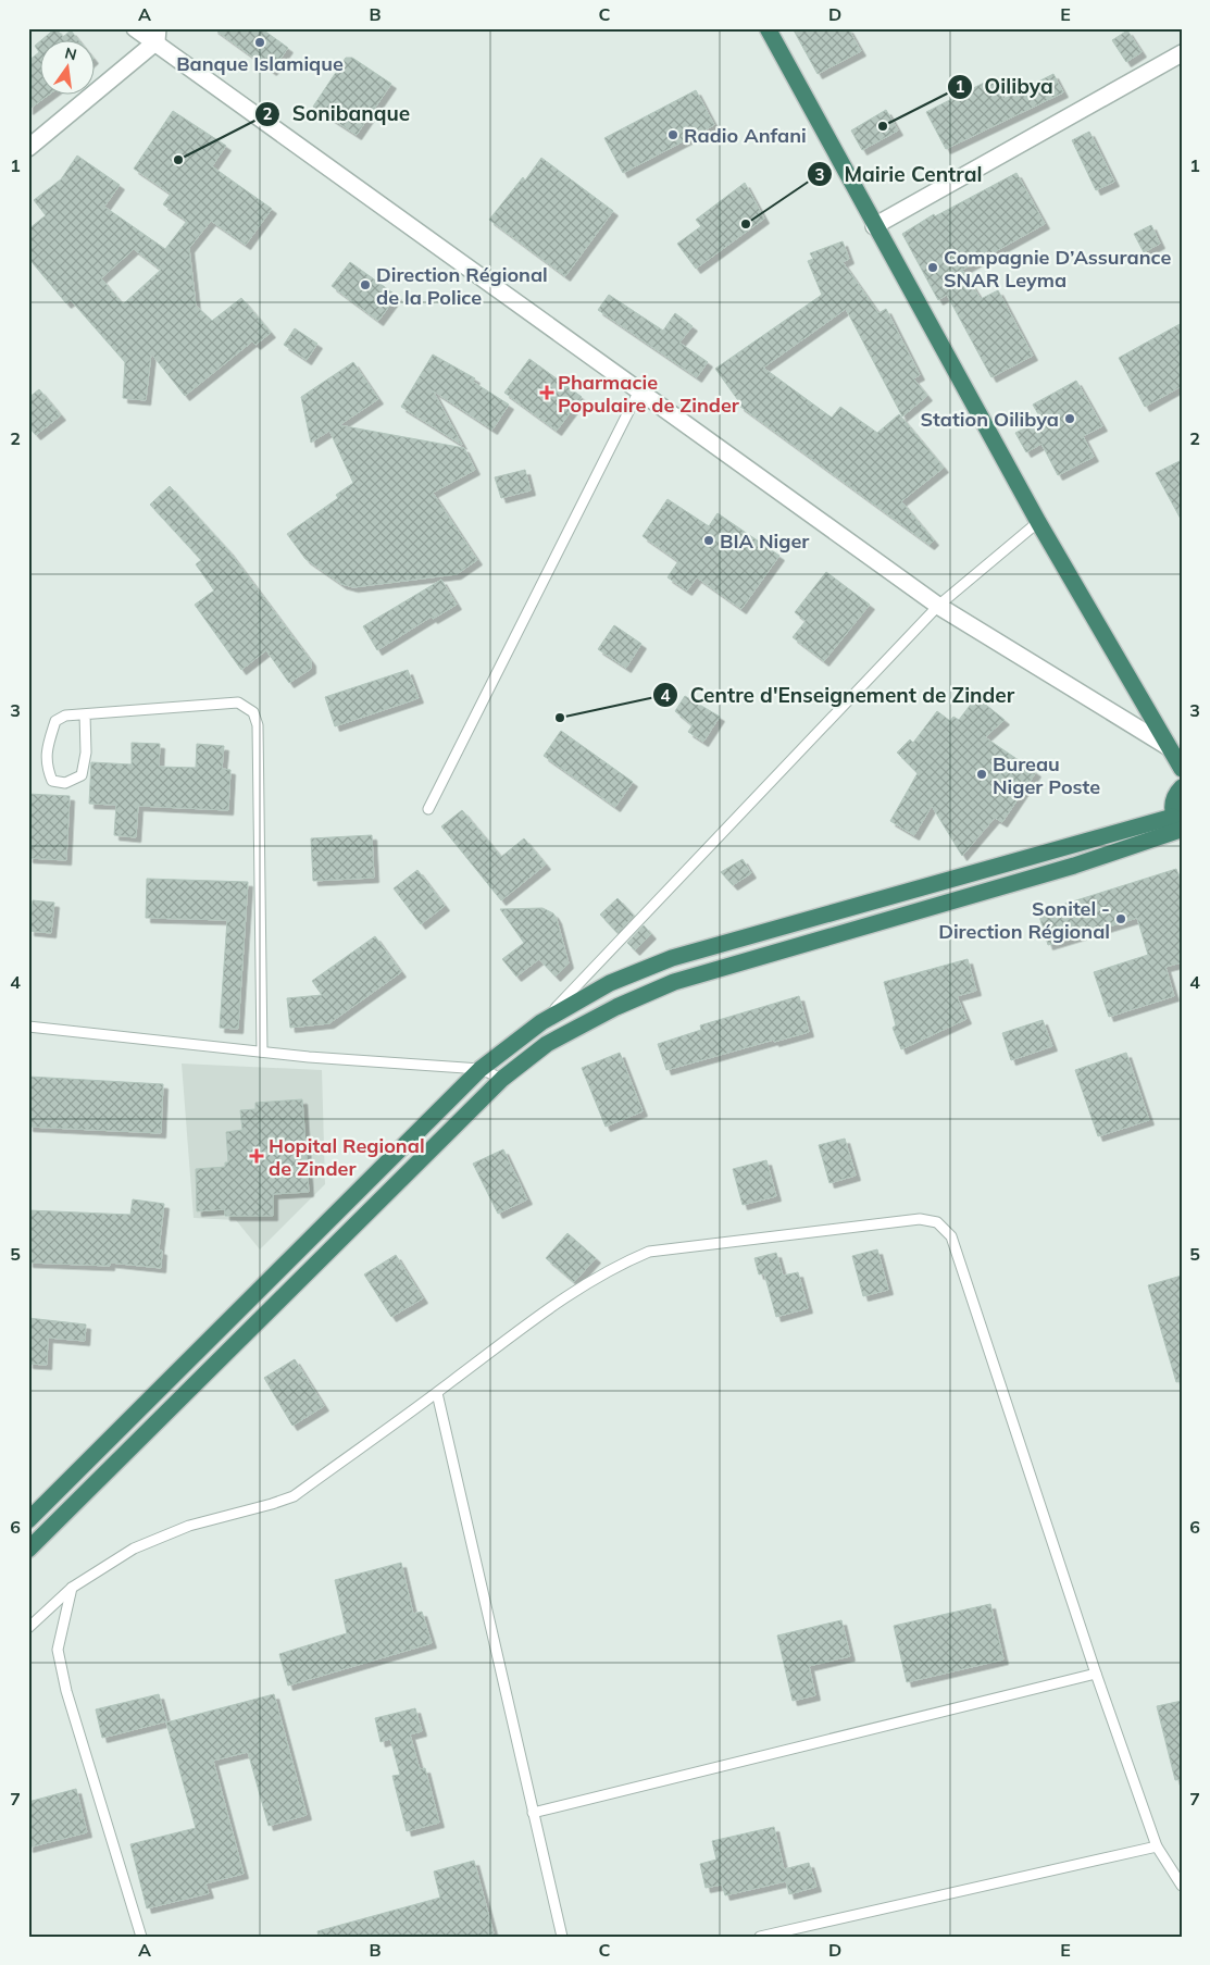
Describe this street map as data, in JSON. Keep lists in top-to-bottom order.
{
  "places": {
    "other": [
      "Banque Islamique",
      "Oilibya",
      "Radio Anfani",
      "Sonibanque",
      "Mairie Central",
      "Compagnie D’Assurance SNAR Leyma",
      "Direction Régional de la Police",
      "Station Oilibya",
      "BIA Niger",
      "Centre d'Enseignement de Zinder",
      "Bureau Niger Poste",
      "Sonitel - Direction Régional"
    ],
    "health": ["Pharmacie Populaire de Zinder", "Hopital Regional de Zinder"]
  },
  "north": "top",
  "grid": {
    "columns": [
      "A",
      "B",
      "C",
      "D",
      "E"
    ],
    "rows": [
      "1",
      "2",
      "3",
      "4",
      "5",
      "6",
      "7"
    ]
  }
}
